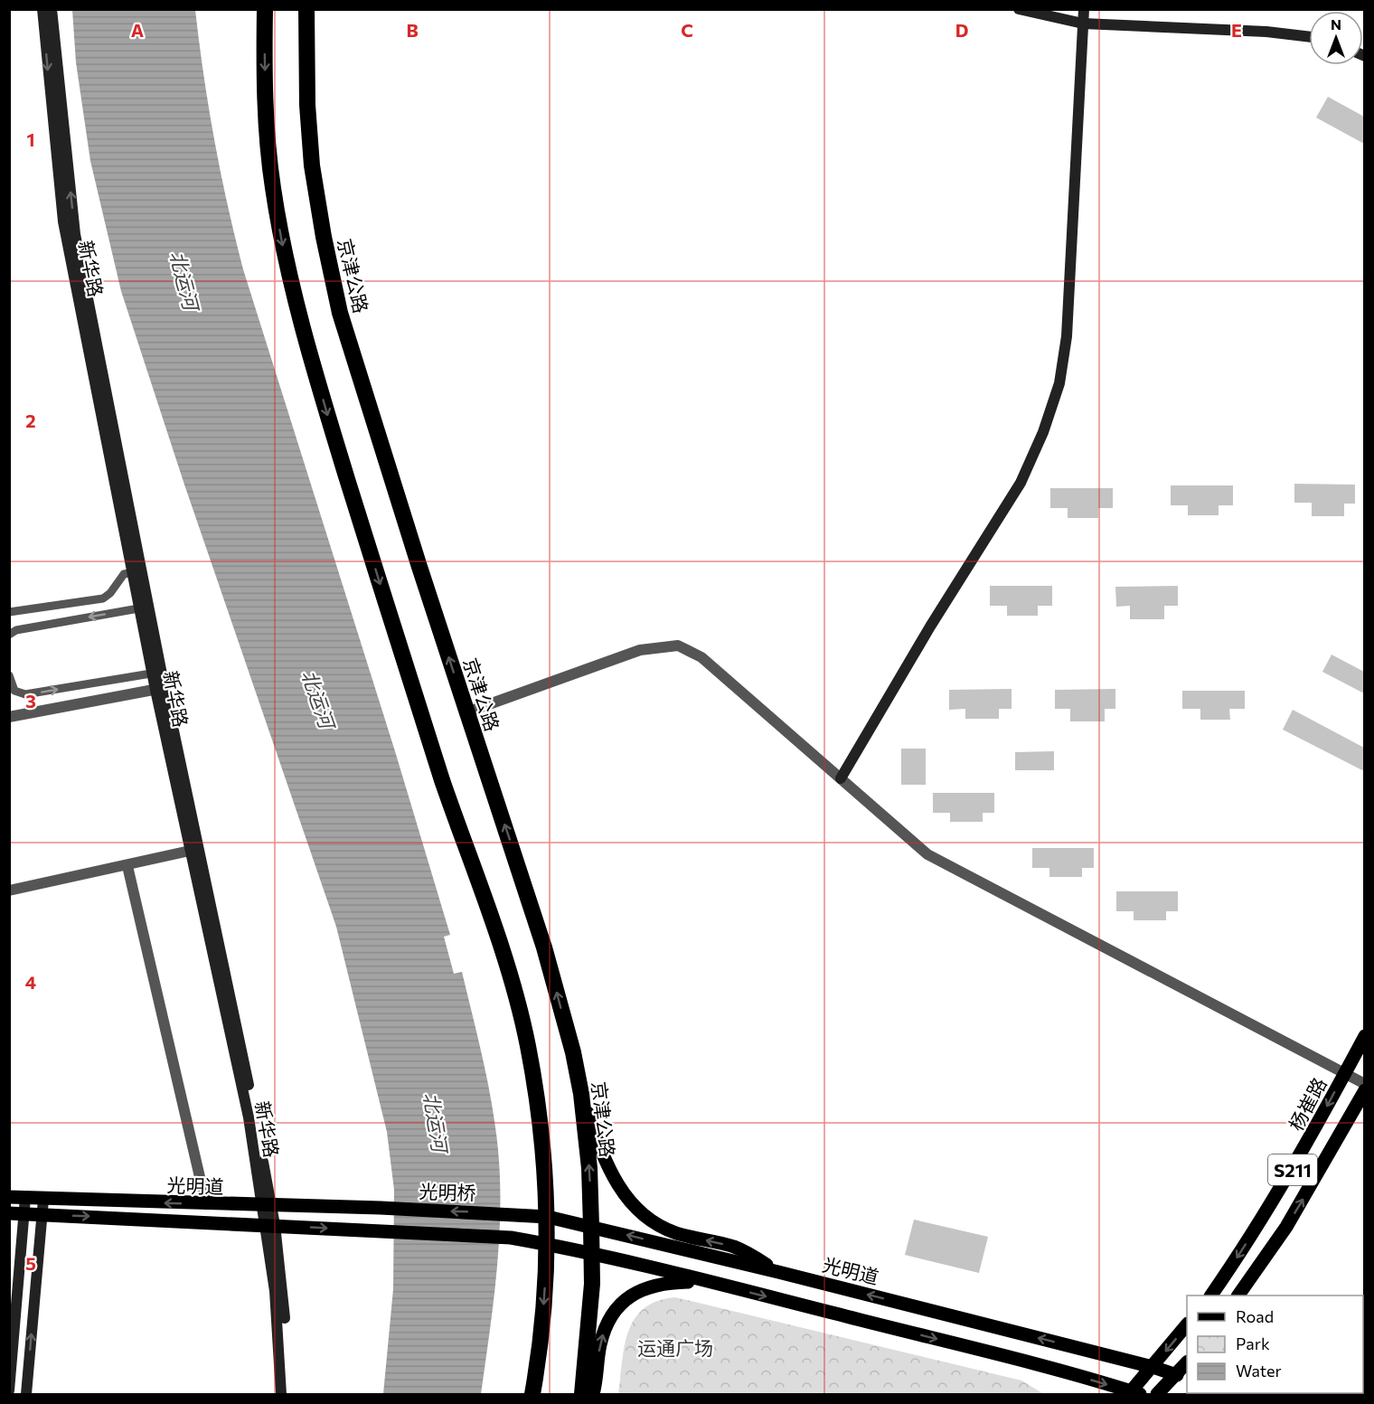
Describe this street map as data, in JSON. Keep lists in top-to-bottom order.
{
  "streets": {
    "highway": ["京津公路"],
    "main road": [
      "杨崔路",
      "S211",
      "光明道",
      "光明桥"
    ],
    "street": ["新华路"]
  },
  "crossings": [
    ["新华路", "光明道"],
    ["京津公路", "光明道"],
    ["光明道", "光明桥"]
  ],
  "one_way": ["光明桥"],
  "water": ["北运河"],
  "parks": ["运通广场"],
  "legend": ["Road", "Park", "Water"],
  "north": "top",
  "grid": {
    "columns": [
      "A",
      "B",
      "C",
      "D",
      "E"
    ],
    "rows": [
      "1",
      "2",
      "3",
      "4",
      "5"
    ]
  }
}
